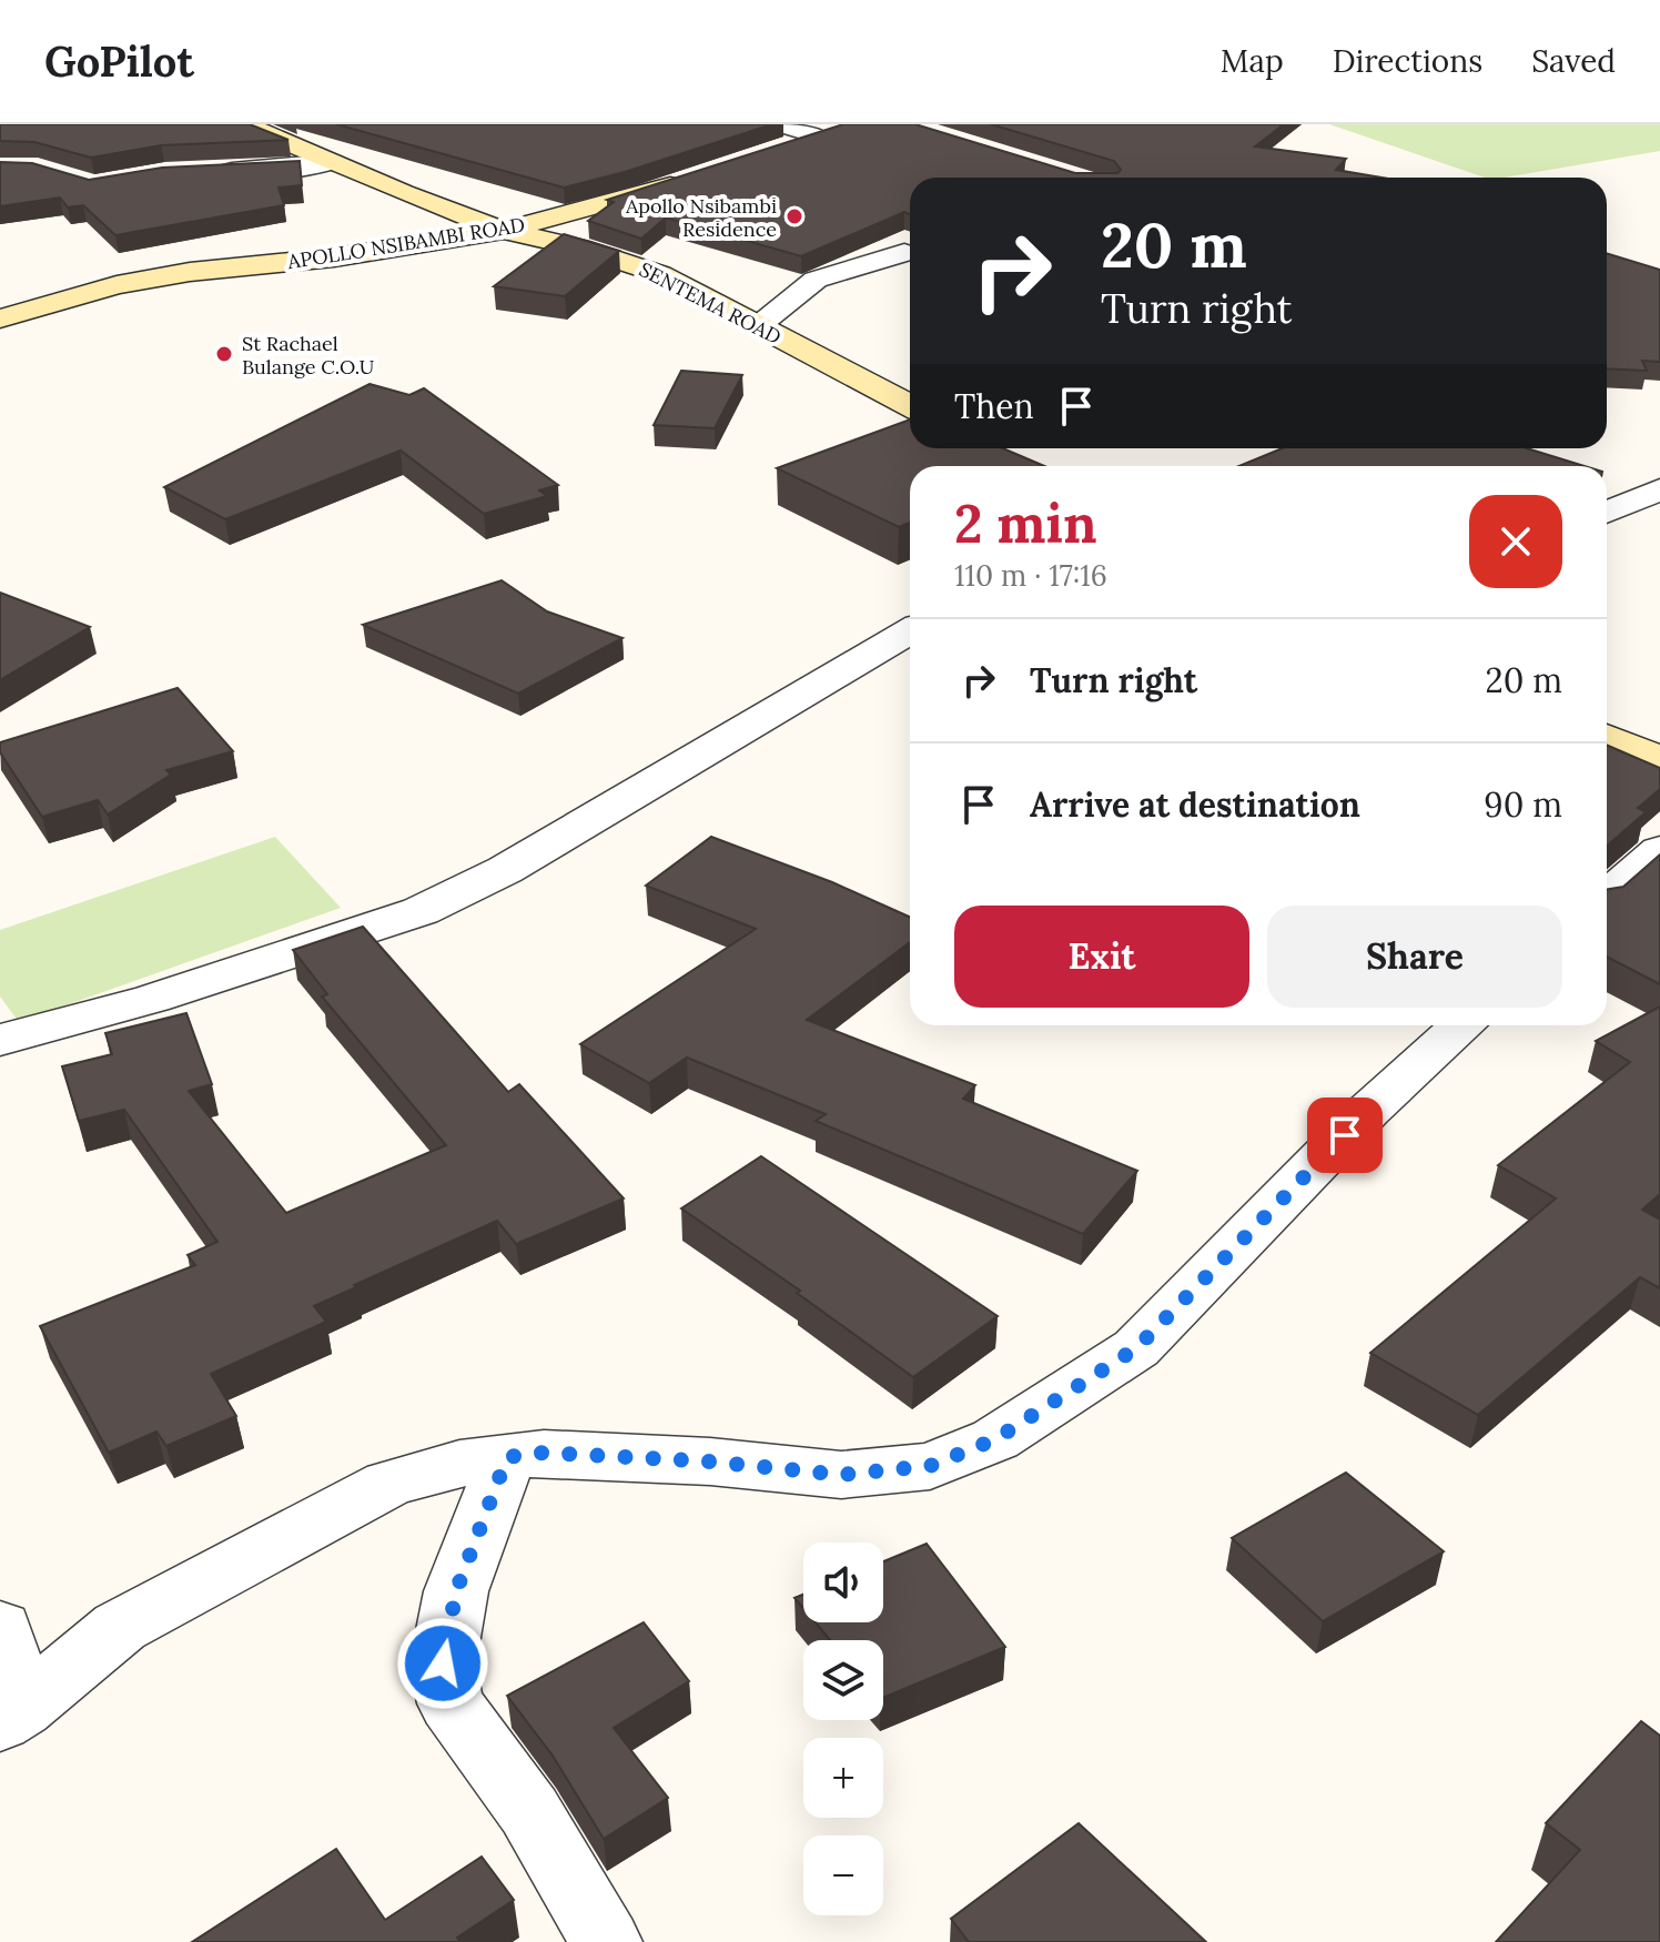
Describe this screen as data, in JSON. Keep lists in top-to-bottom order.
{
  "streets": {
    "main road": ["APOLLO NSIBAMBI ROAD", "SENTEMA ROAD"]
  },
  "crossings": [
    ["APOLLO NSIBAMBI ROAD", "SENTEMA ROAD"]
  ],
  "places": ["Apollo Nsibambi Residence", "St Rachael Bulange C.O.U"],
  "page": {
    "header": "GoPilot",
    "nav": ["Map", "Directions", "Saved"],
    "turn": ["20 m", "Turn right"],
    "then": "Then",
    "heading": ["2 min", "110 m · 17:16"],
    "list": [
      {
        "name": "Turn right",
        "value": "20 m"
      },
      {
        "name": "Arrive at destination",
        "value": "90 m"
      }
    ],
    "buttons": ["Exit", "Share"],
    "map_buttons": ["+", "−"]
  }
}
